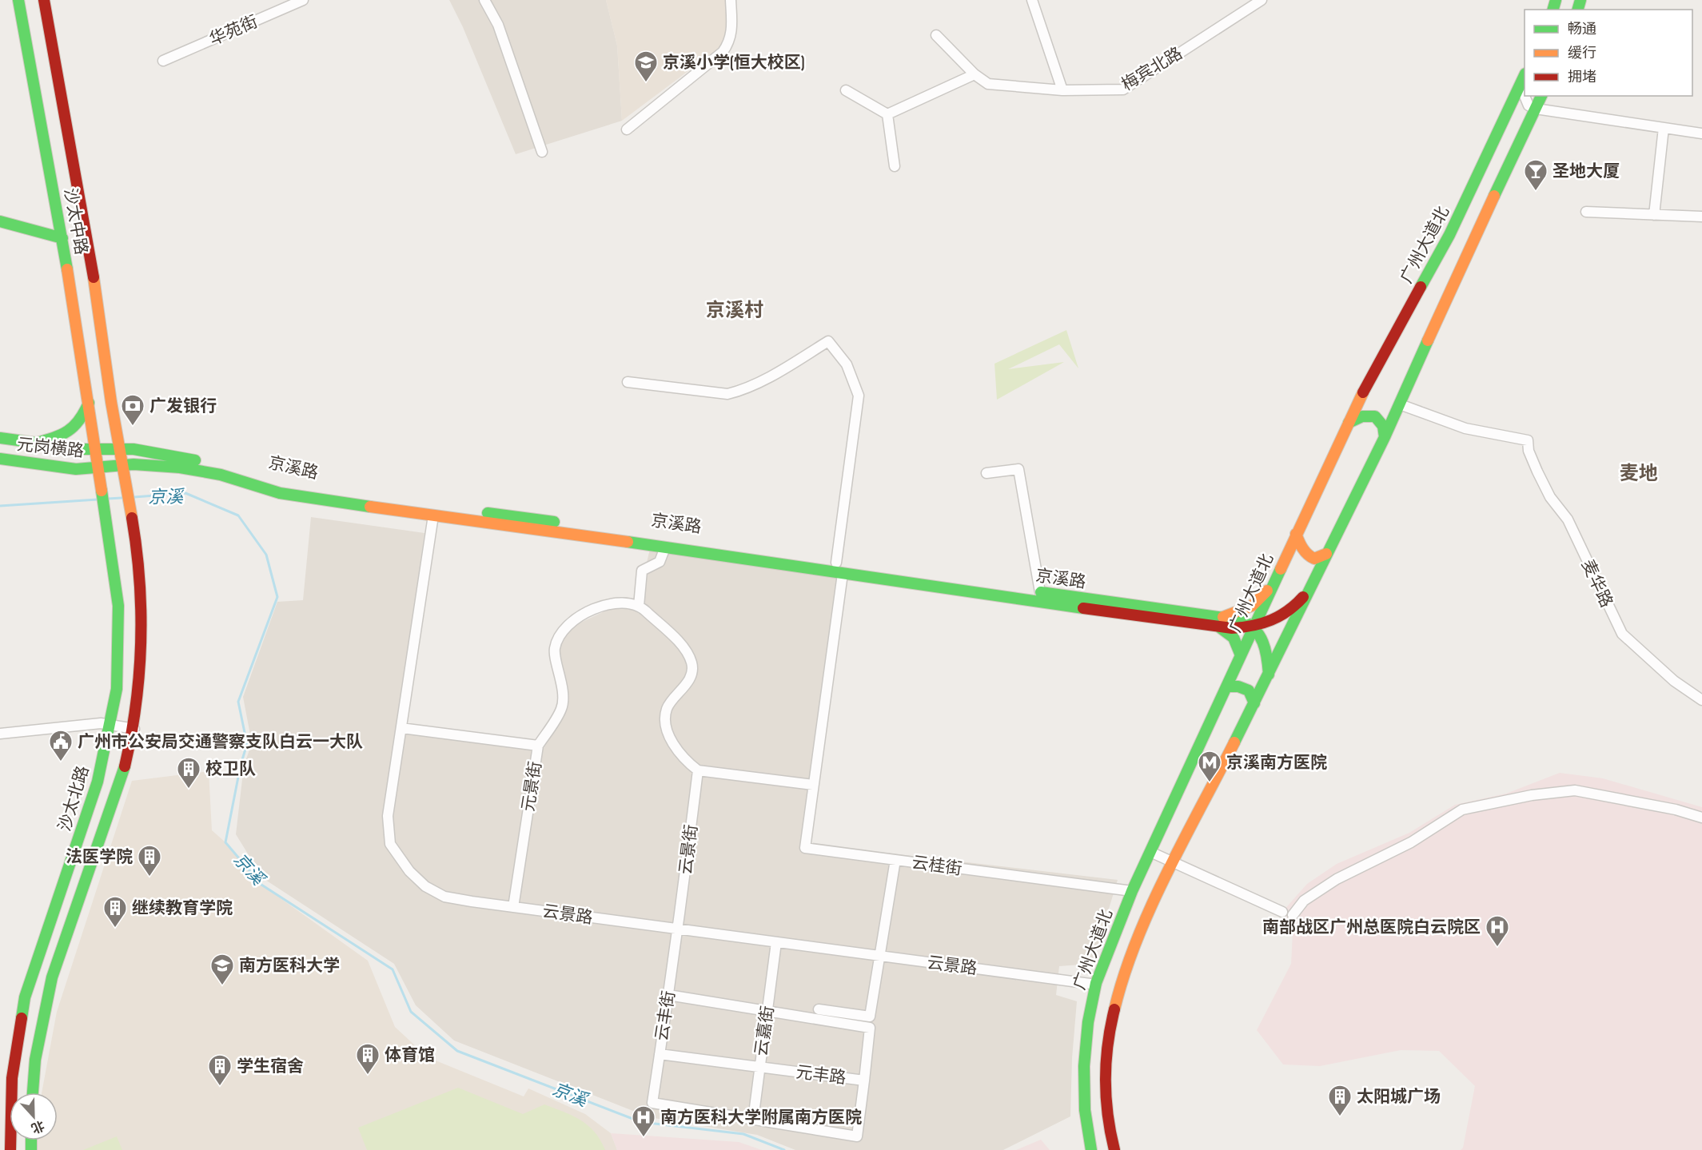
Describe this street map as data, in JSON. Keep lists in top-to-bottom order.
{
  "streets": {
    "main road": [
      "沙太中路",
      "广州大道北",
      "元岗横路",
      "京溪路",
      "沙太北路"
    ],
    "street": [
      "华苑街",
      "梅宾北路",
      "麦华路",
      "元景街",
      "云景街",
      "云桂街",
      "云景路",
      "云丰街",
      "云嘉街",
      "元丰路"
    ]
  },
  "crossings": [
    ["沙太中路", "元岗横路"],
    ["沙太中路", "京溪路"],
    ["沙太中路", "沙太北路"],
    ["广州大道北", "京溪路"],
    ["广州大道北", "云桂街"],
    ["广州大道北", "云景路"],
    ["元岗横路", "京溪路"],
    ["元岗横路", "沙太北路"],
    ["京溪路", "沙太北路"],
    ["京溪路", "云桂街"],
    ["京溪路", "云景路"],
    ["元景街", "云景路"],
    ["云景街", "云景路"],
    ["云景街", "云丰街"],
    ["云景路", "云丰街"],
    ["云景路", "云嘉街"],
    ["云丰街", "元丰路"],
    ["云嘉街", "元丰路"]
  ],
  "districts": ["京溪村", "麦地"],
  "water": ["京溪"],
  "places": {
    "school or university": ["京溪小学(恒大校区)", "南方医科大学"],
    "bar": ["圣地大厦"],
    "bank": ["广发银行"],
    "public building": ["广州市公安局交通警察支队白云一大队"],
    "metro station": ["京溪南方医院"],
    "building": [
      "校卫队",
      "法医学院",
      "继续教育学院",
      "体育馆",
      "学生宿舍",
      "太阳城广场"
    ],
    "hospital": ["南部战区广州总医院白云院区", "南方医科大学附属南方医院"]
  },
  "legend": ["畅通", "缓行", "拥堵"],
  "north": "bottom"
}
